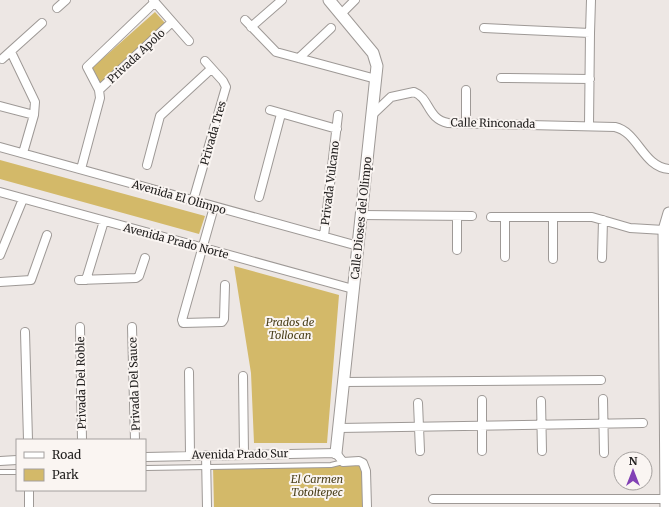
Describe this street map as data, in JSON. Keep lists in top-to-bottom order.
{
  "streets": {
    "main road": ["Calle Dioses del Olimpo"],
    "street": [
      "Privada Apolo",
      "Calle Rinconada",
      "Privada Tres",
      "Privada Vulcano",
      "Avenida El Olimpo",
      "Avenida Prado Norte",
      "Privada Del Roble",
      "Privada Del Sauce",
      "Avenida Prado Sur"
    ]
  },
  "crossings": [
    ["Privada Apolo", "Avenida El Olimpo"],
    ["Calle Rinconada", "Calle Dioses del Olimpo"],
    ["Privada Tres", "Avenida El Olimpo"],
    ["Privada Vulcano", "Avenida El Olimpo"],
    ["Avenida El Olimpo", "Calle Dioses del Olimpo"],
    ["Calle Dioses del Olimpo", "Avenida Prado Norte"],
    ["Calle Dioses del Olimpo", "Avenida Prado Sur"]
  ],
  "parks": ["Prados de Tollocan", "El Carmen Totoltepec"],
  "legend": ["Road", "Park"],
  "north": "top"
}
